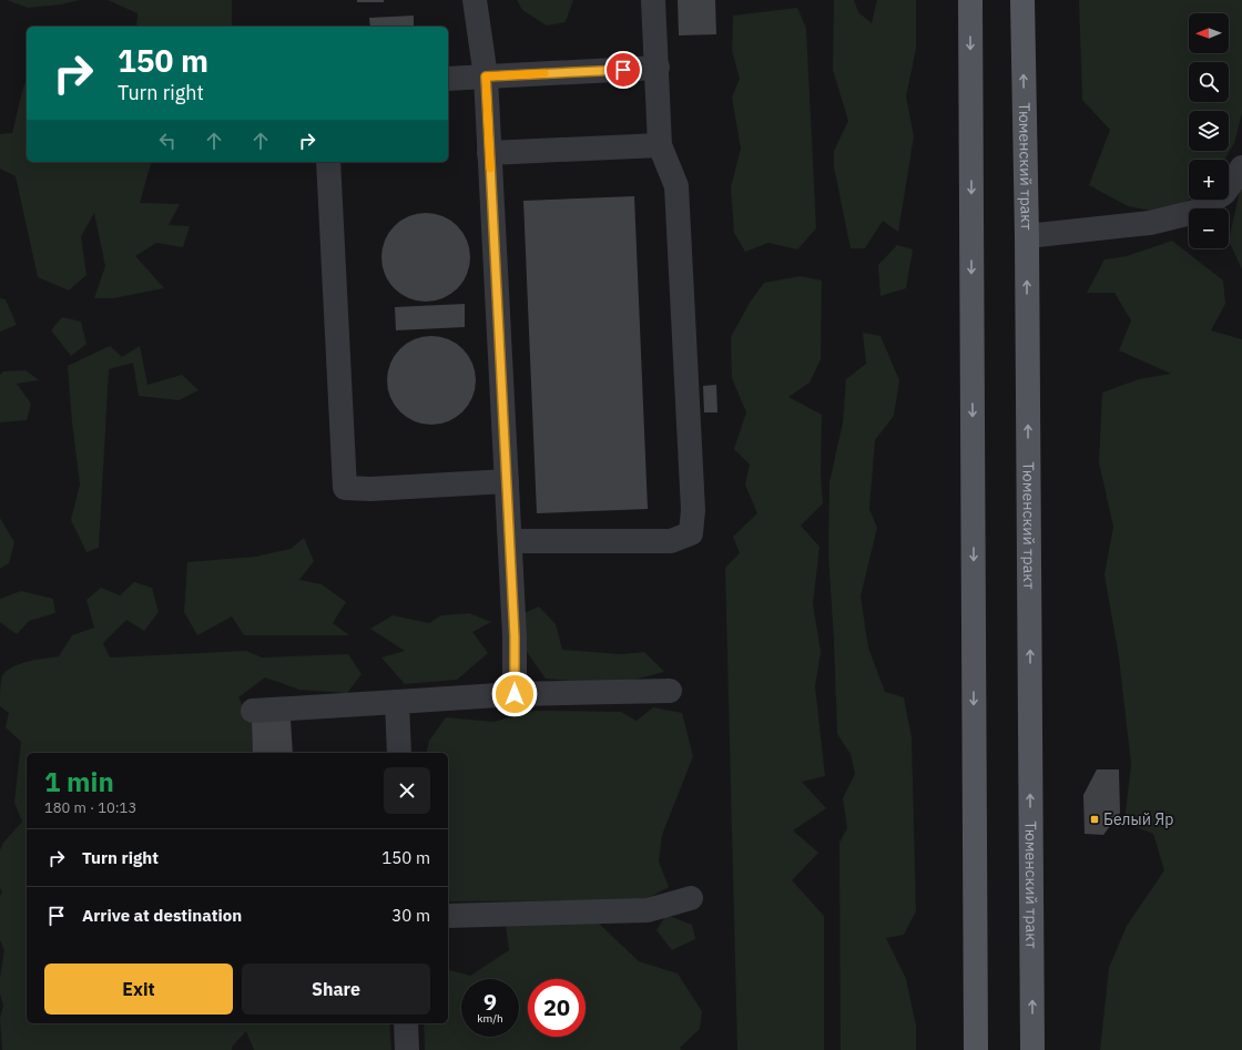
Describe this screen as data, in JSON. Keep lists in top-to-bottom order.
{
  "streets": {
    "main road": ["Тюменский тракт"]
  },
  "places": {
    "transit": ["Белый Яр"]
  },
  "north": "left",
  "page": {
    "map_buttons": ["+", "−"],
    "turn": ["150 m", "Turn right"],
    "heading": ["1 min", "180 m · 10:13"],
    "list": [
      {
        "name": "Turn right",
        "value": "150 m"
      },
      {
        "name": "Arrive at destination",
        "value": "30 m"
      }
    ],
    "buttons": ["Exit", "Share"],
    "speed": "9 km/h",
    "limit": "20"
  }
}
